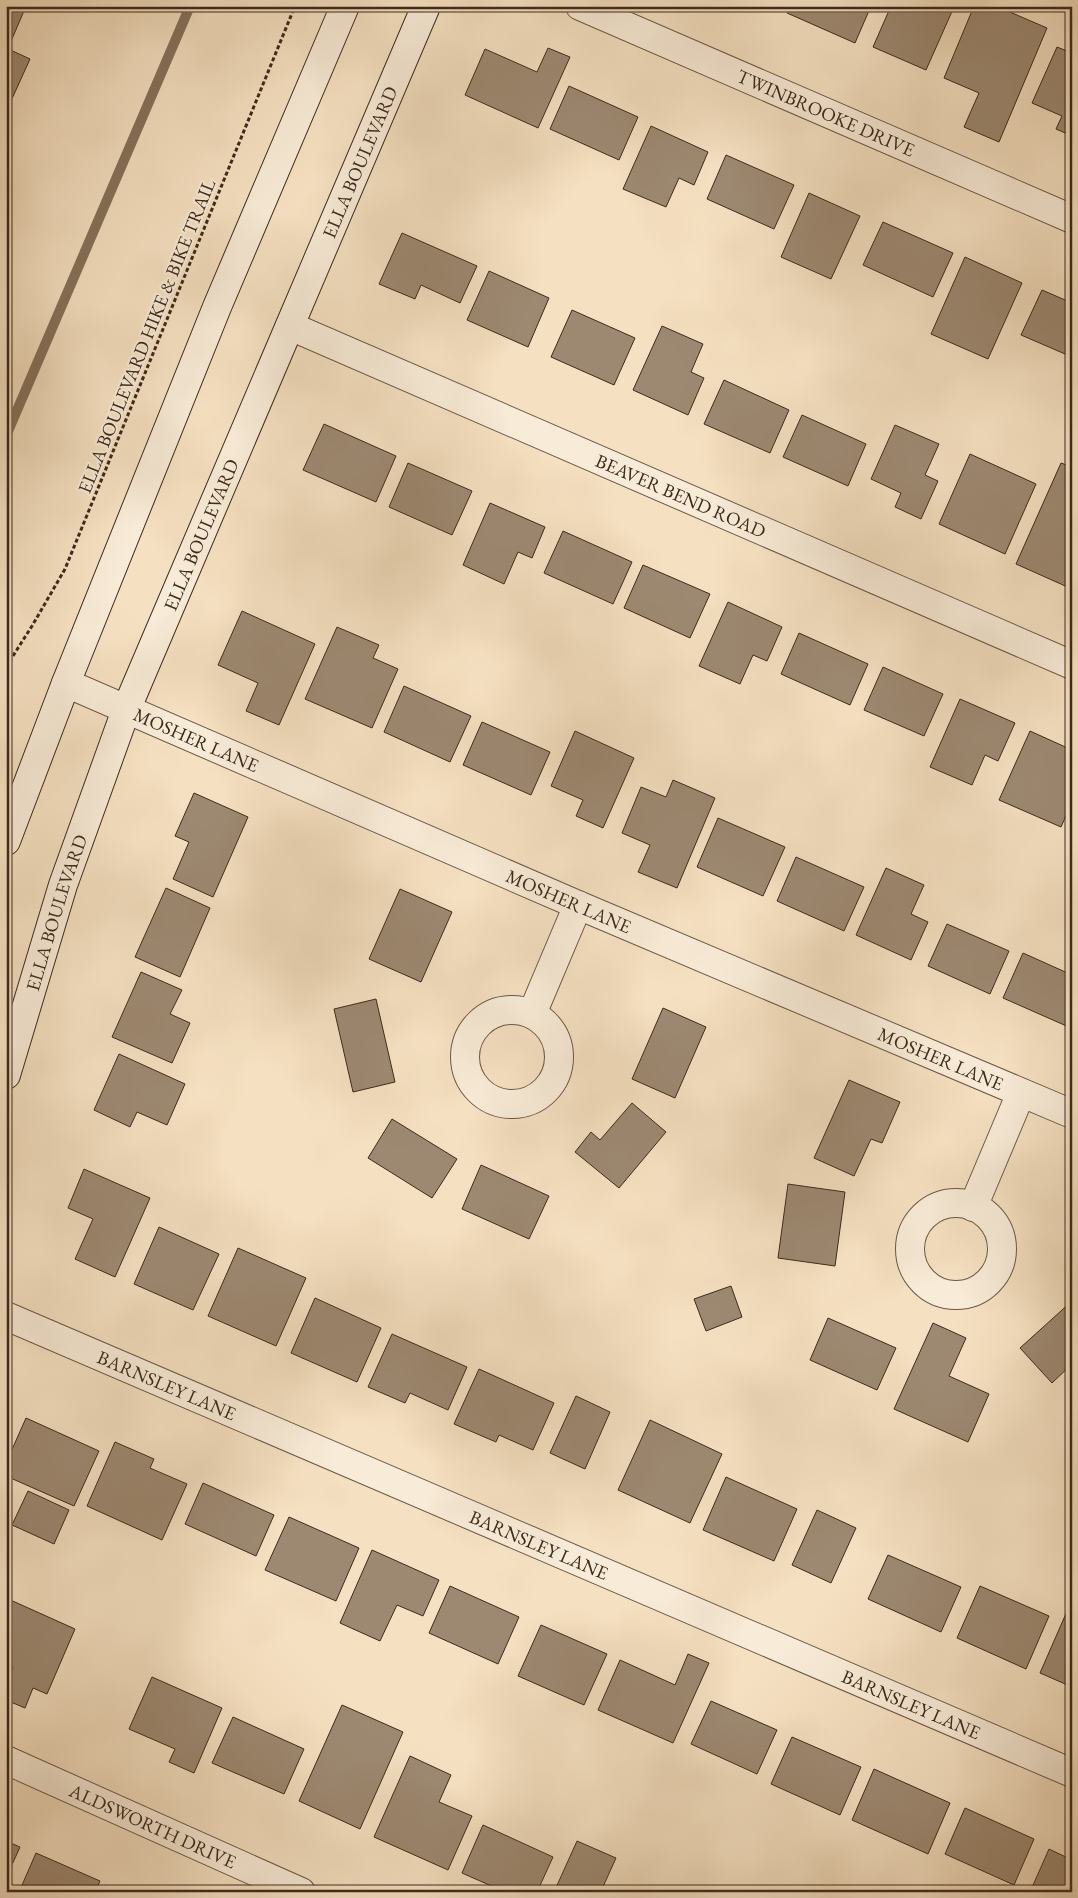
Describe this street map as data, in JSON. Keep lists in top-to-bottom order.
{
  "streets": {
    "street": [
      "TWINBROOKE DRIVE",
      "ELLA BOULEVARD",
      "BEAVER BEND ROAD",
      "MOSHER LANE",
      "BARNSLEY LANE",
      "ALDSWORTH DRIVE"
    ],
    "path": ["ELLA BOULEVARD HIKE & BIKE TRAIL"]
  },
  "crossings": [
    ["ELLA BOULEVARD", "BEAVER BEND ROAD"],
    ["ELLA BOULEVARD", "MOSHER LANE"]
  ]
}
